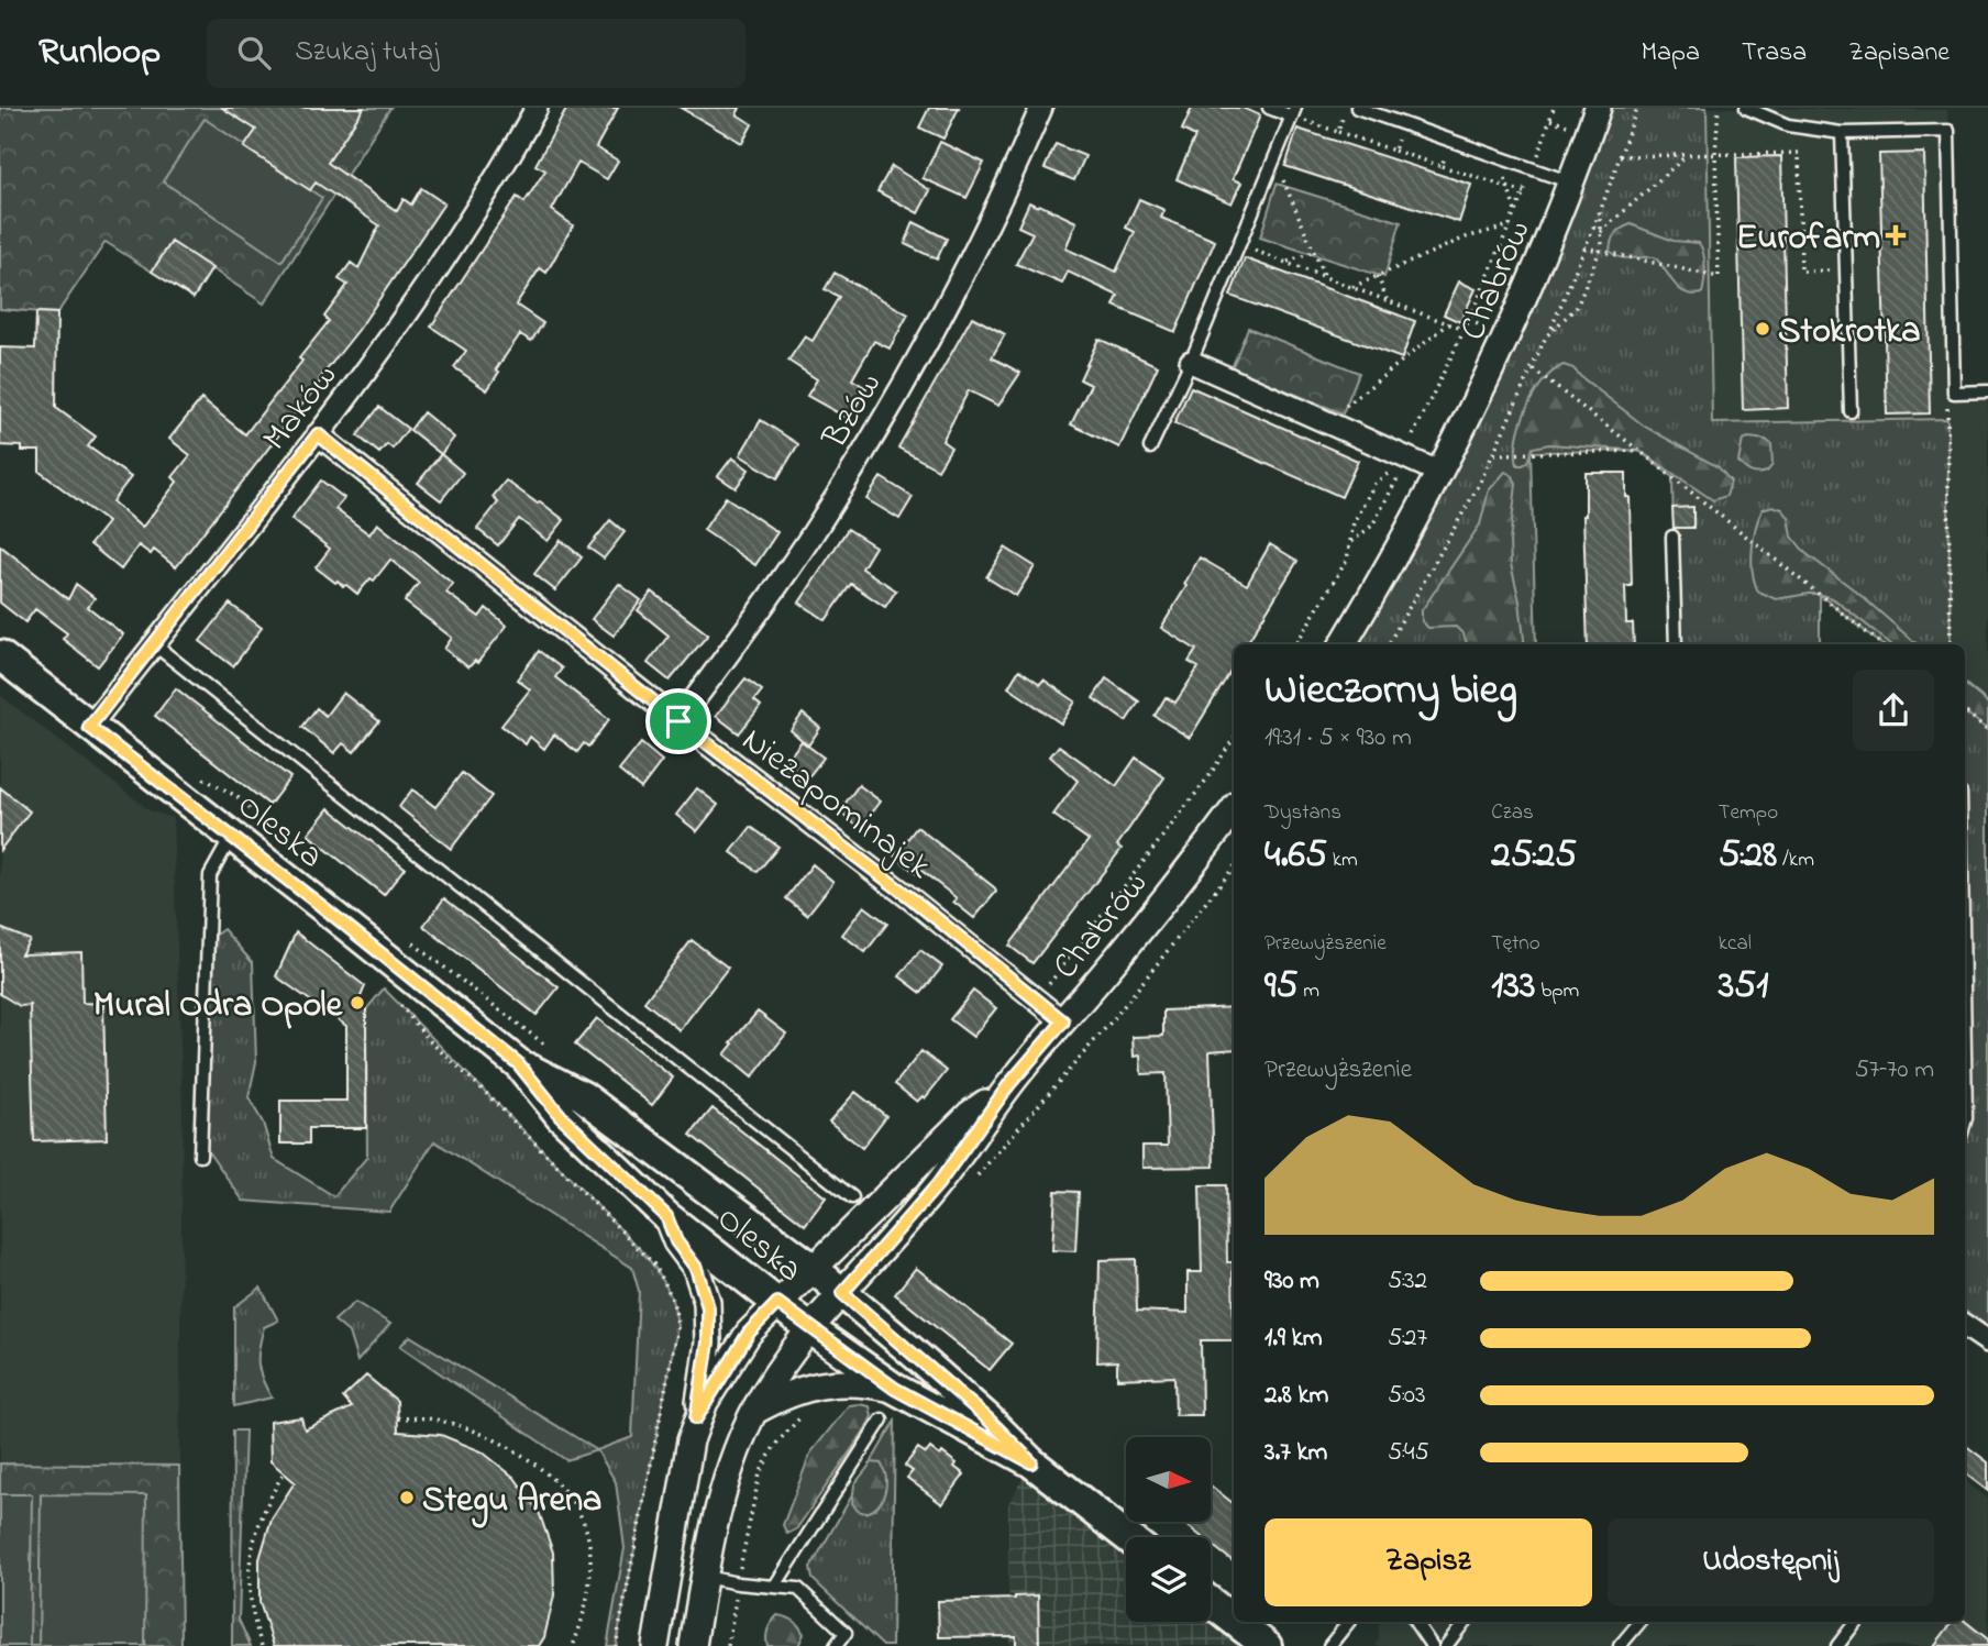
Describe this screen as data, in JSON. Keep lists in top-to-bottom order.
{
  "streets": {
    "main road": ["Oleska"],
    "street": [
      "Chabrów",
      "Maków",
      "Bzów",
      "Niezapominajek"
    ]
  },
  "crossings": [
    ["Chabrów", "Niezapominajek"],
    ["Chabrów", "Oleska"],
    ["Maków", "Niezapominajek"],
    ["Maków", "Oleska"],
    ["Bzów", "Niezapominajek"]
  ],
  "places": {
    "health": ["Eurofarm"],
    "other": ["Stokrotka", "Mural Odra Opole", "Stegu Arena"]
  },
  "north": "right",
  "page": {
    "header": "Runloop",
    "search": "Szukaj tutaj",
    "nav": ["Mapa", "Trasa", "Zapisane"],
    "heading": ["Wieczorny bieg", "19:31 · 5 × 930 m"],
    "stats": [
      ["Dystans", "4.65 km"],
      ["Czas", "25:25"],
      ["Tempo", "5:28 /km"],
      ["Przewyższenie", "95 m"],
      ["Tętno", "133 bpm"],
      ["kcal", "351"]
    ],
    "chart": ["Przewyższenie", "57–70 m"],
    "list": [
      {
        "name": "930 m",
        "note": "5:32"
      },
      {
        "name": "1.9 km",
        "note": "5:27"
      },
      {
        "name": "2.8 km",
        "note": "5:03"
      },
      {
        "name": "3.7 km",
        "note": "5:45"
      }
    ],
    "buttons": ["Zapisz", "Udostępnij"]
  }
}
